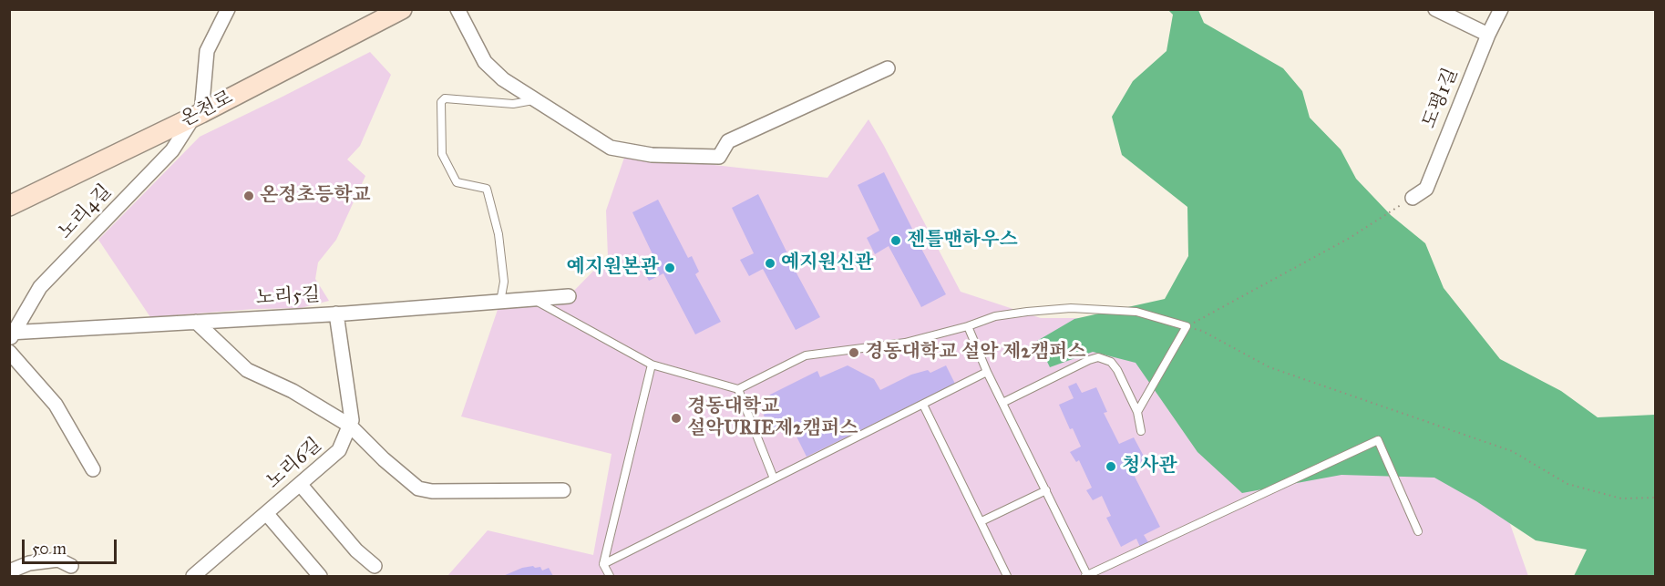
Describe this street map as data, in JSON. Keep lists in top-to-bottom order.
{
  "streets": {
    "street": [
      "도평1길",
      "온천로",
      "노리4길",
      "노리5길",
      "노리6길"
    ]
  },
  "crossings": [
    ["온천로", "노리4길"],
    ["노리4길", "노리5길"],
    ["노리5길", "노리6길"]
  ],
  "places": [
    "온정초등학교",
    "젠틀맨하우스",
    "예지원신관",
    "예지원본관",
    "경동대학교 설악 제2캠퍼스",
    "경동대학교 설악URIE제2캠퍼스",
    "청사관"
  ],
  "scale_bar": "50 m"
}
